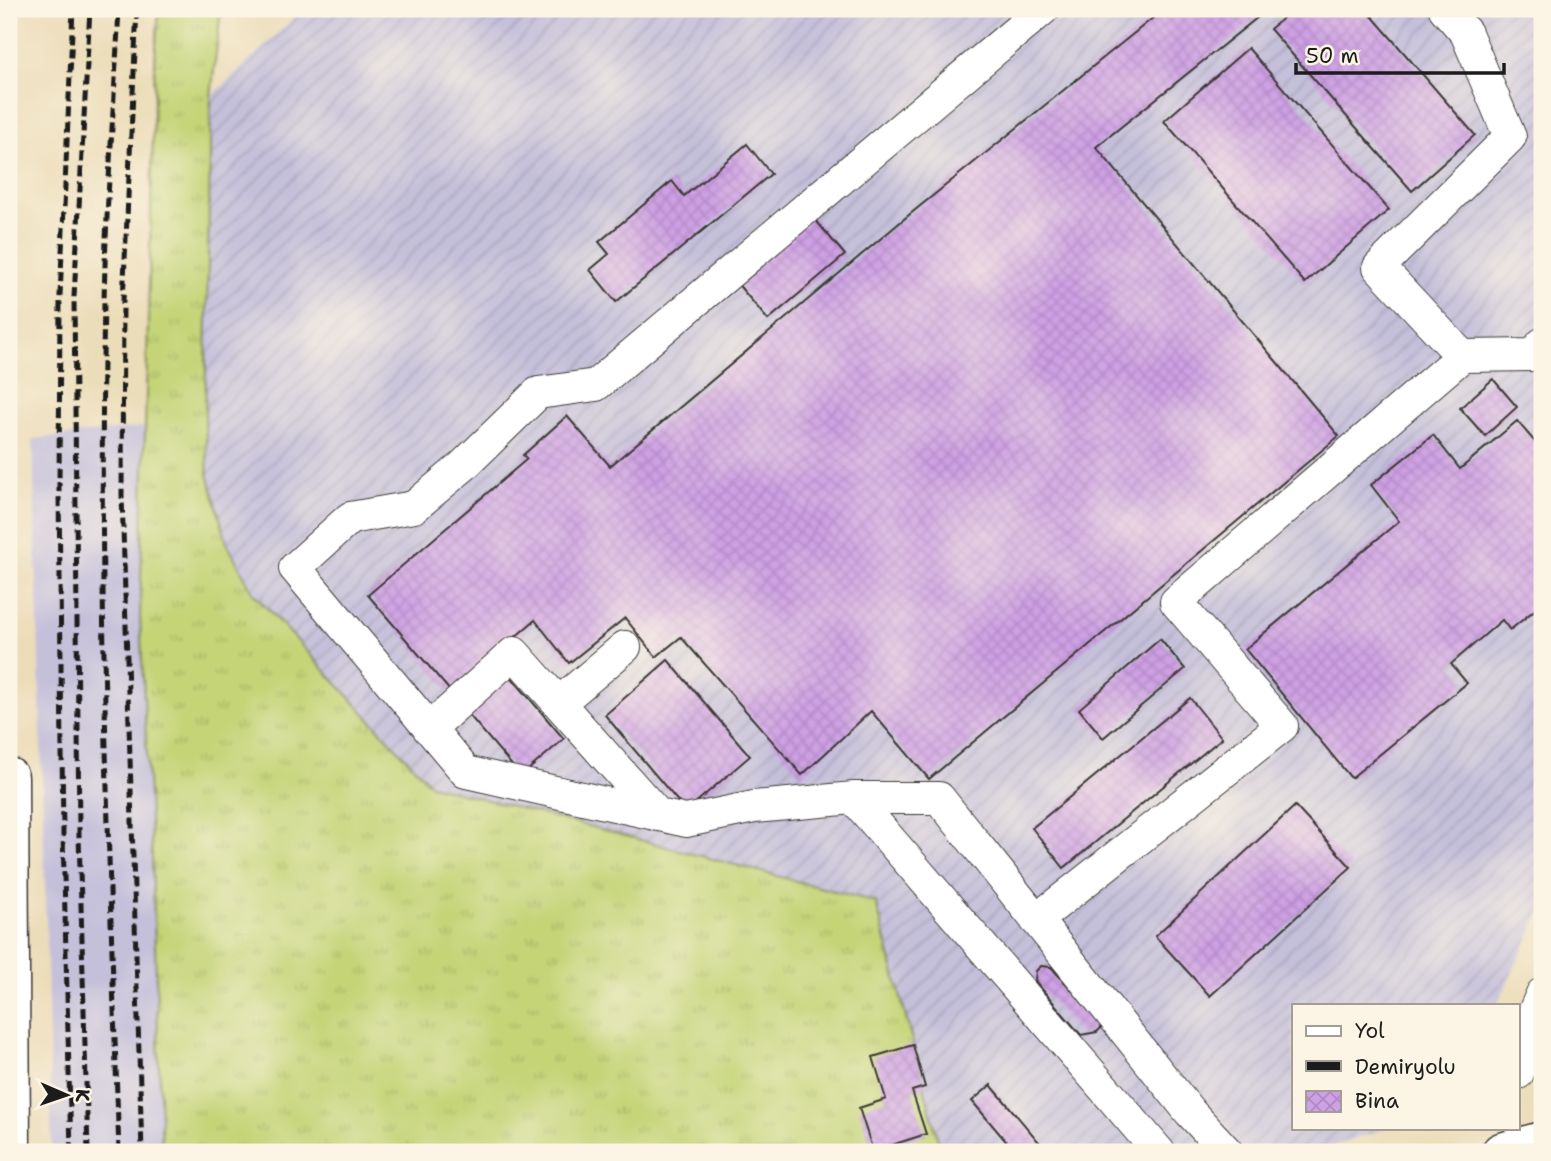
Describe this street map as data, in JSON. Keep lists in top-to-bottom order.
{
  "legend": ["Yol", "Demiryolu", "Bina"],
  "scale_bar": "50 m",
  "north": "right"
}
